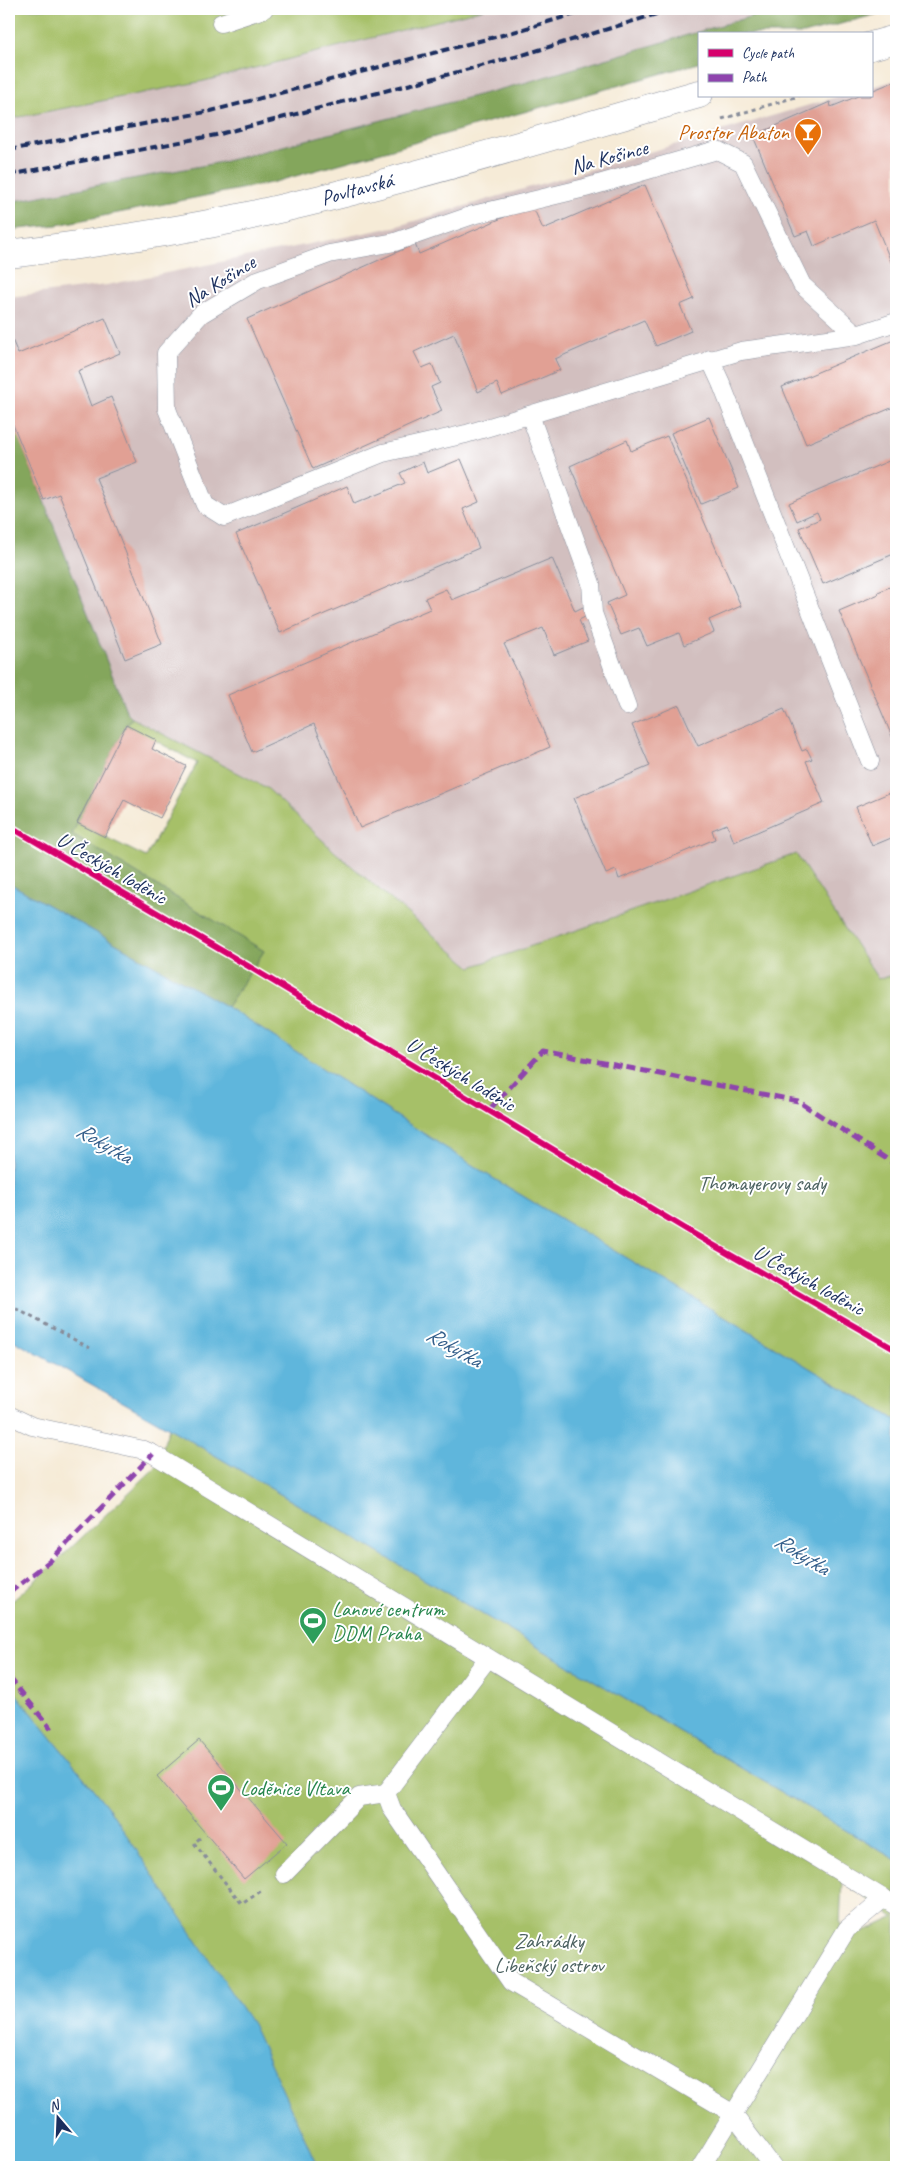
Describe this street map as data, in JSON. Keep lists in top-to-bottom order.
{
  "streets": {
    "main road": ["Povltavská"],
    "lane": ["Na Košince"],
    "cycle path": ["U Českých loděnic"]
  },
  "water": ["Rokytka"],
  "parks": ["Thomayerovy sady", "Zahrádky Libeňský ostrov"],
  "places": {
    "bar": ["Prostor Abaton"],
    "sports": ["Lanové centrum DDM Praha", "Loděnice Vltava"]
  },
  "legend": ["Cycle path", "Path"],
  "north": "top"
}
